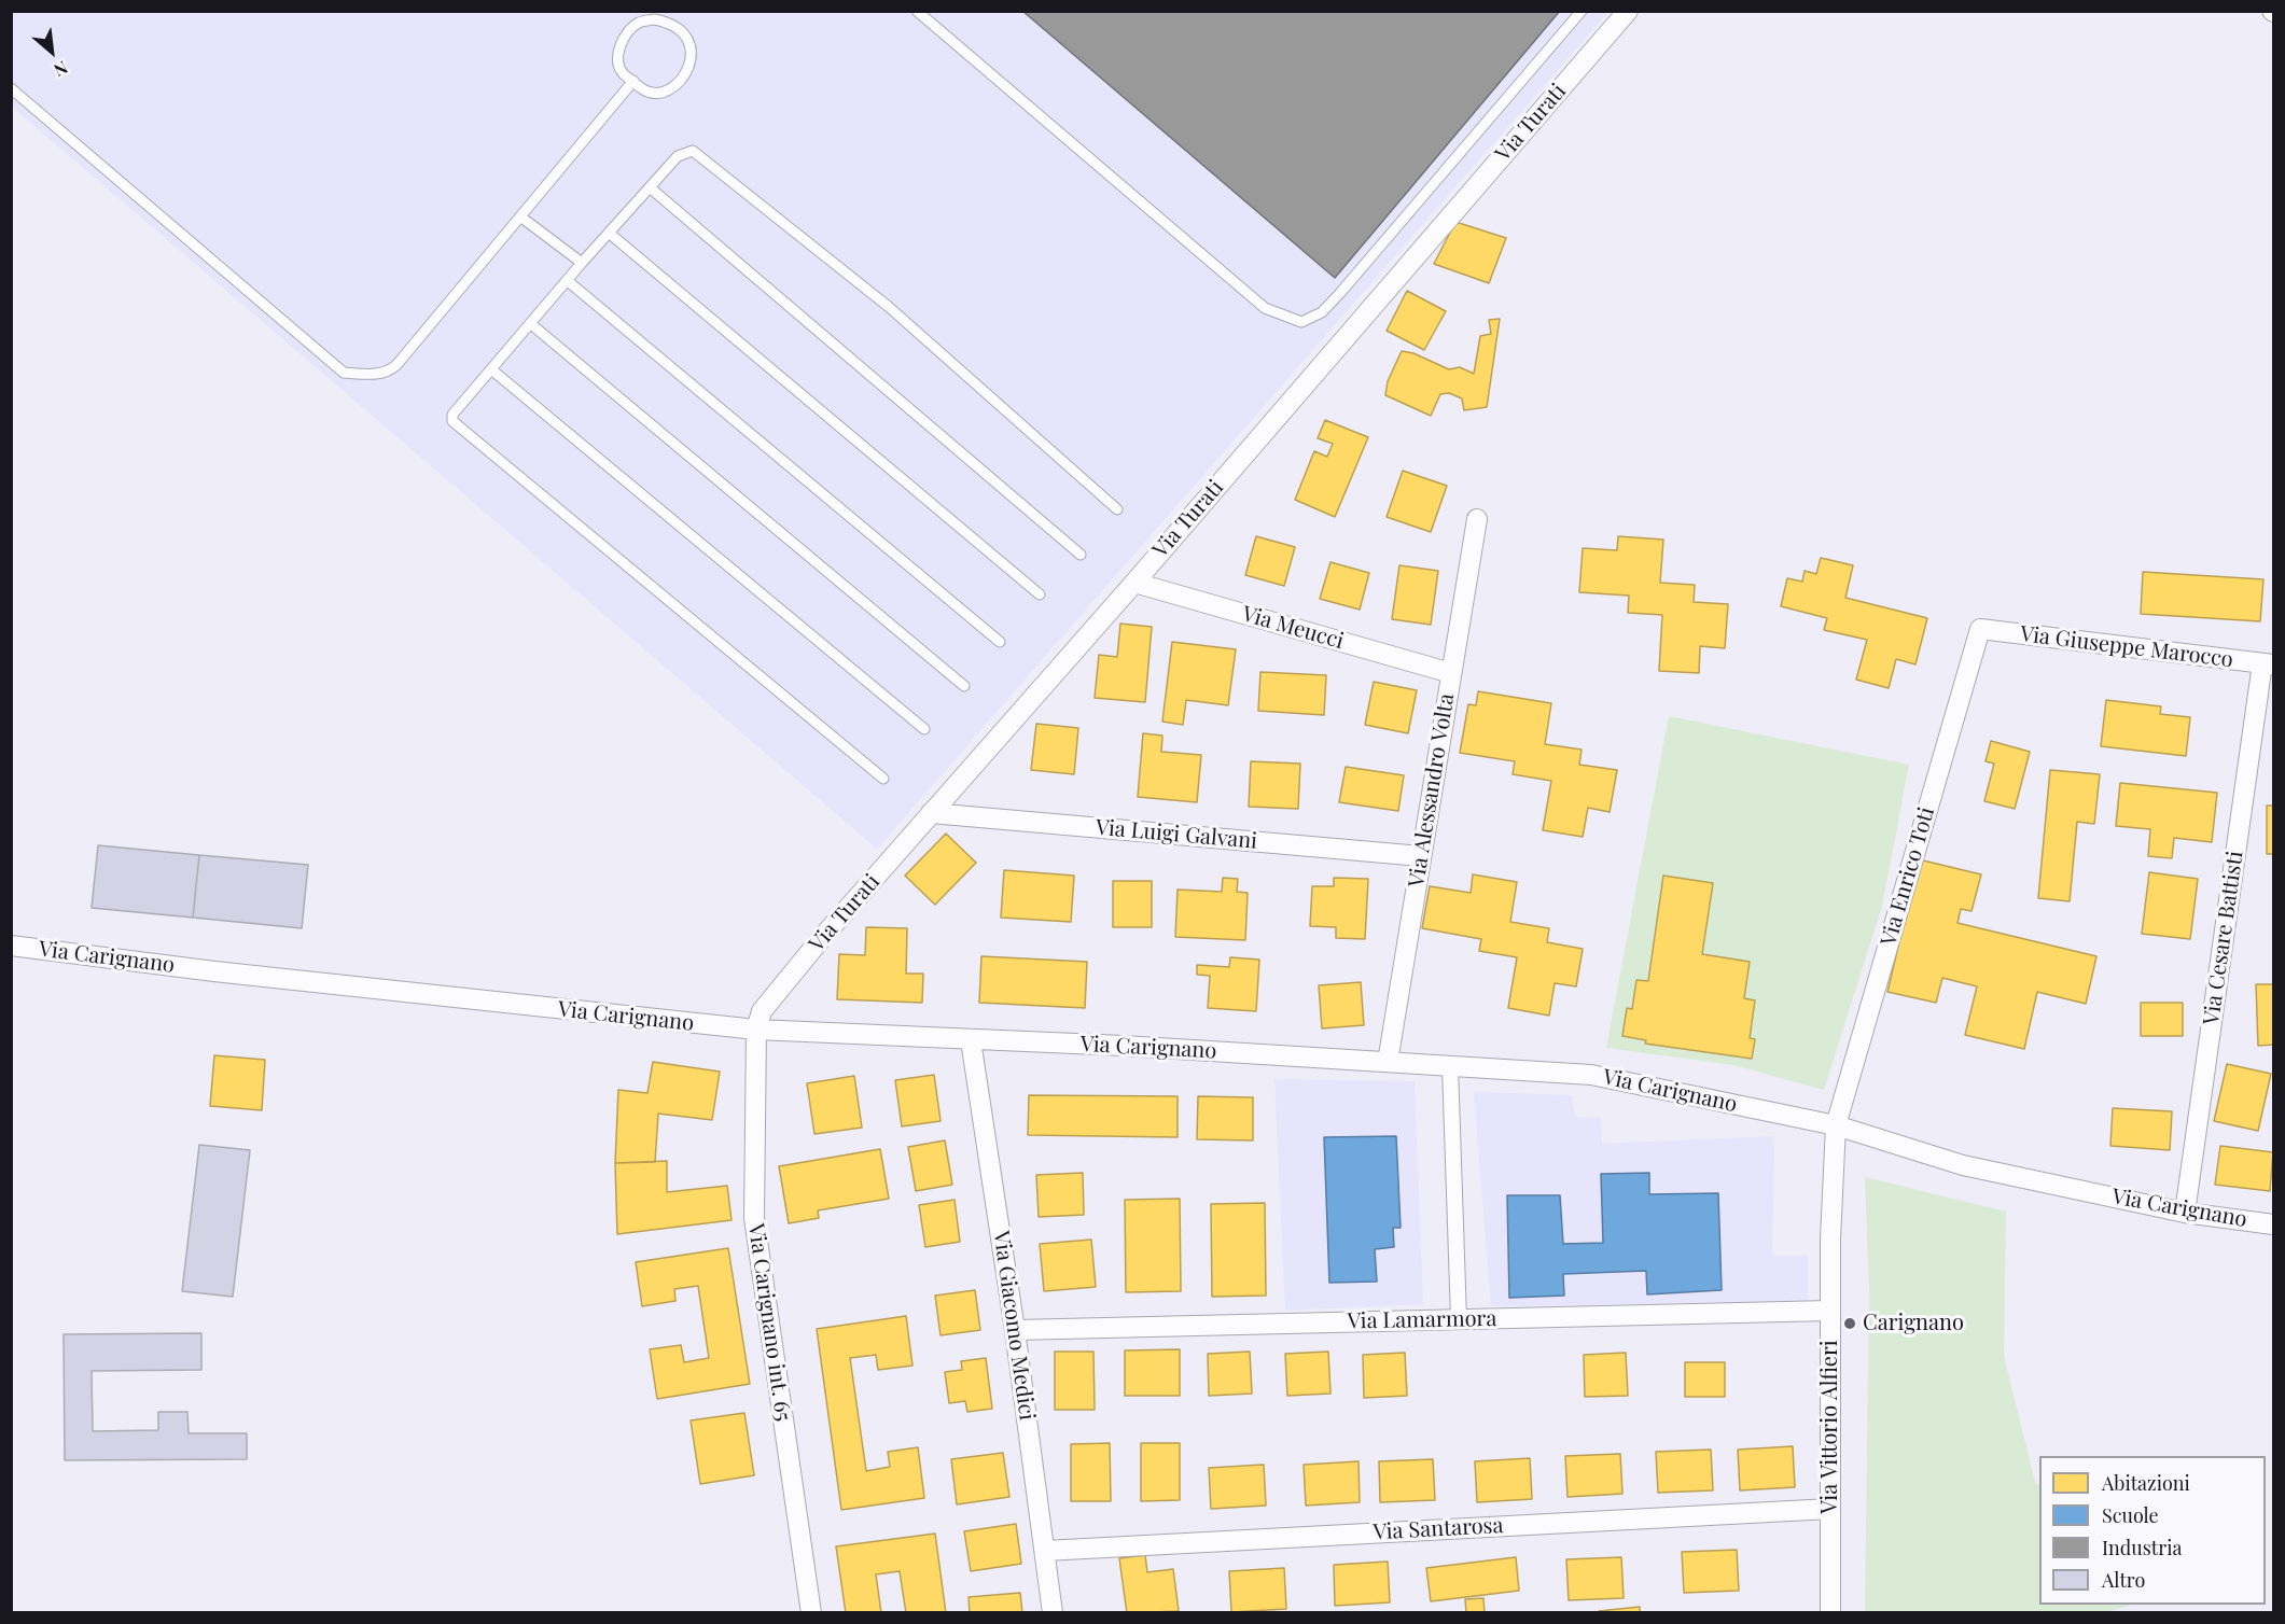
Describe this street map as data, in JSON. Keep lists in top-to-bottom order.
{
  "streets": {
    "street": [
      "Via Turati",
      "Via Meucci",
      "Via Giuseppe Marocco",
      "Via Alessandro Volta",
      "Via Luigi Galvani",
      "Via Enrico Toti",
      "Via Cesare Battisti",
      "Via Carignano",
      "Via Lamarmora",
      "Via Carignano int. 65",
      "Via Giacomo Medici",
      "Via Vittorio Alfieri",
      "Via Santarosa"
    ]
  },
  "crossings": [
    ["Via Turati", "Via Meucci"],
    ["Via Turati", "Via Luigi Galvani"],
    ["Via Turati", "Via Carignano"],
    ["Via Turati", "Via Carignano int. 65"],
    ["Via Meucci", "Via Alessandro Volta"],
    ["Via Giuseppe Marocco", "Via Enrico Toti"],
    ["Via Giuseppe Marocco", "Via Cesare Battisti"],
    ["Via Alessandro Volta", "Via Luigi Galvani"],
    ["Via Alessandro Volta", "Via Carignano"],
    ["Via Enrico Toti", "Via Carignano"],
    ["Via Enrico Toti", "Via Vittorio Alfieri"],
    ["Via Cesare Battisti", "Via Carignano"],
    ["Via Carignano", "Via Carignano int. 65"],
    ["Via Carignano", "Via Giacomo Medici"],
    ["Via Carignano", "Via Vittorio Alfieri"],
    ["Via Lamarmora", "Via Giacomo Medici"],
    ["Via Lamarmora", "Via Vittorio Alfieri"],
    ["Via Giacomo Medici", "Via Santarosa"],
    ["Via Vittorio Alfieri", "Via Santarosa"]
  ],
  "places": ["Carignano"],
  "legend": [
    "Abitazioni",
    "Scuole",
    "Industria",
    "Altro"
  ],
  "north": "bottom right"
}
